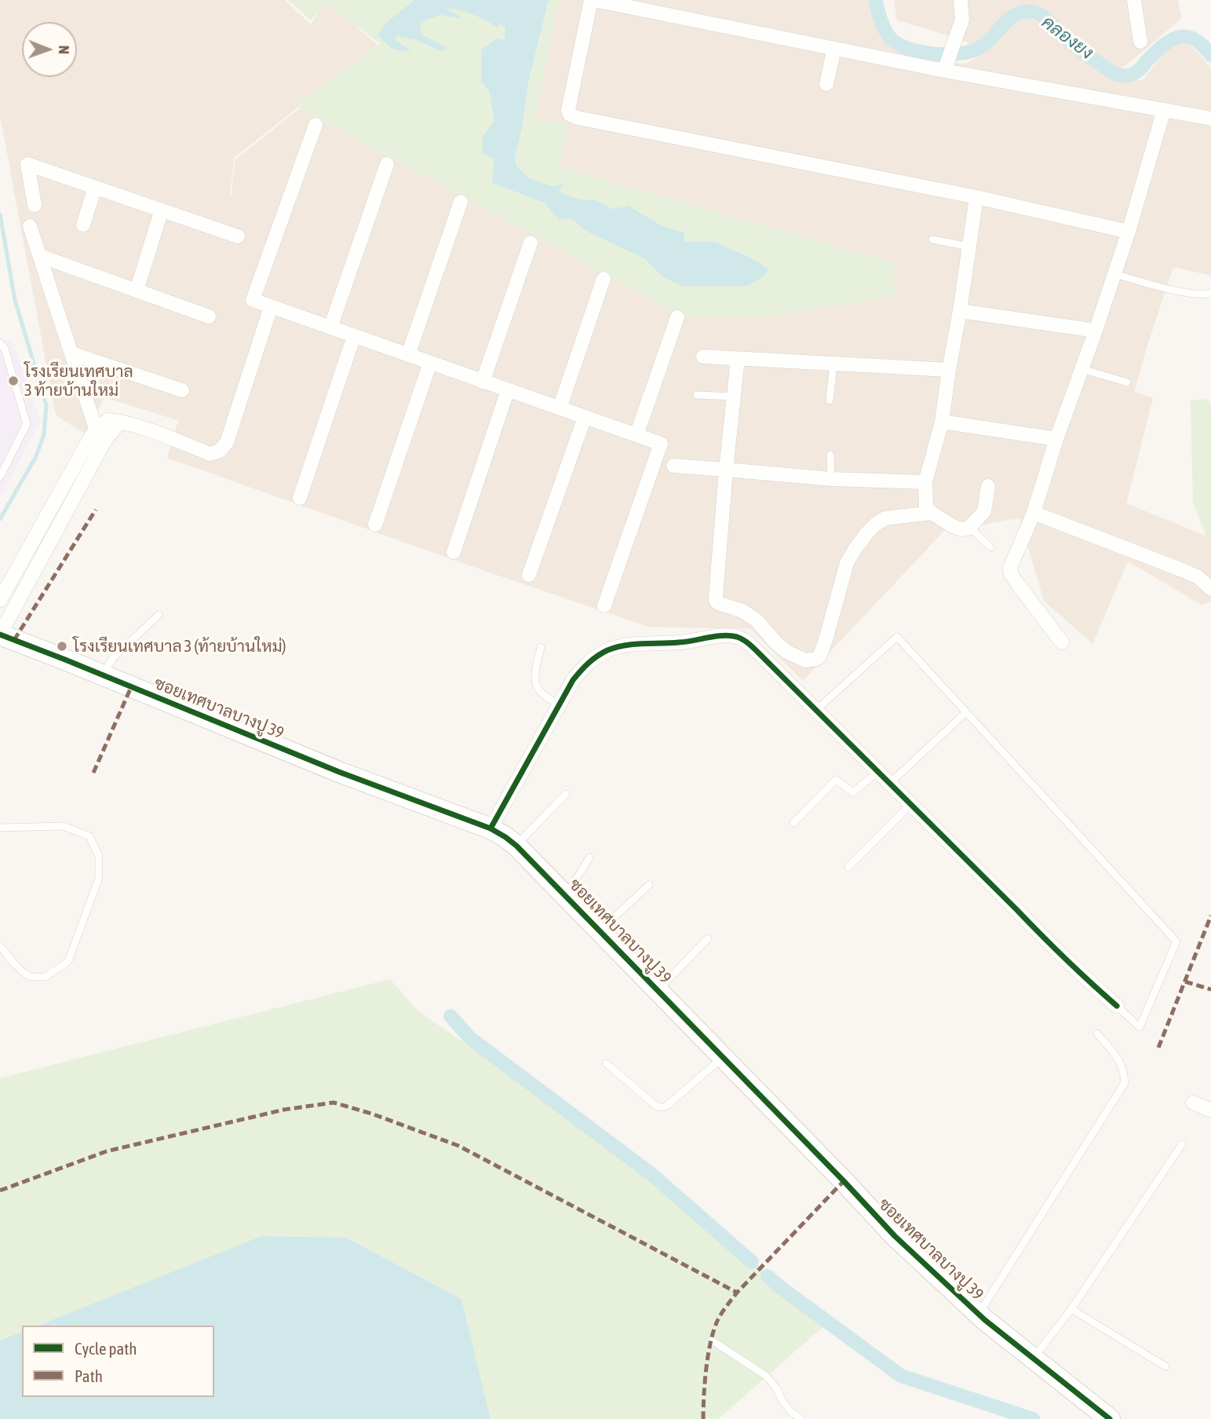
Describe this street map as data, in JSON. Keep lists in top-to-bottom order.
{
  "streets": {
    "street": ["ซอยเทศบาลบางปู 39"]
  },
  "water": ["คลองยง"],
  "places": ["โรงเรียนเทศบาล 3 ท้ายบ้านใหม่", "โรงเรียนเทศบาล 3 (ท้ายบ้านใหม่)"],
  "legend": ["Cycle path", "Path"],
  "north": "right"
}
